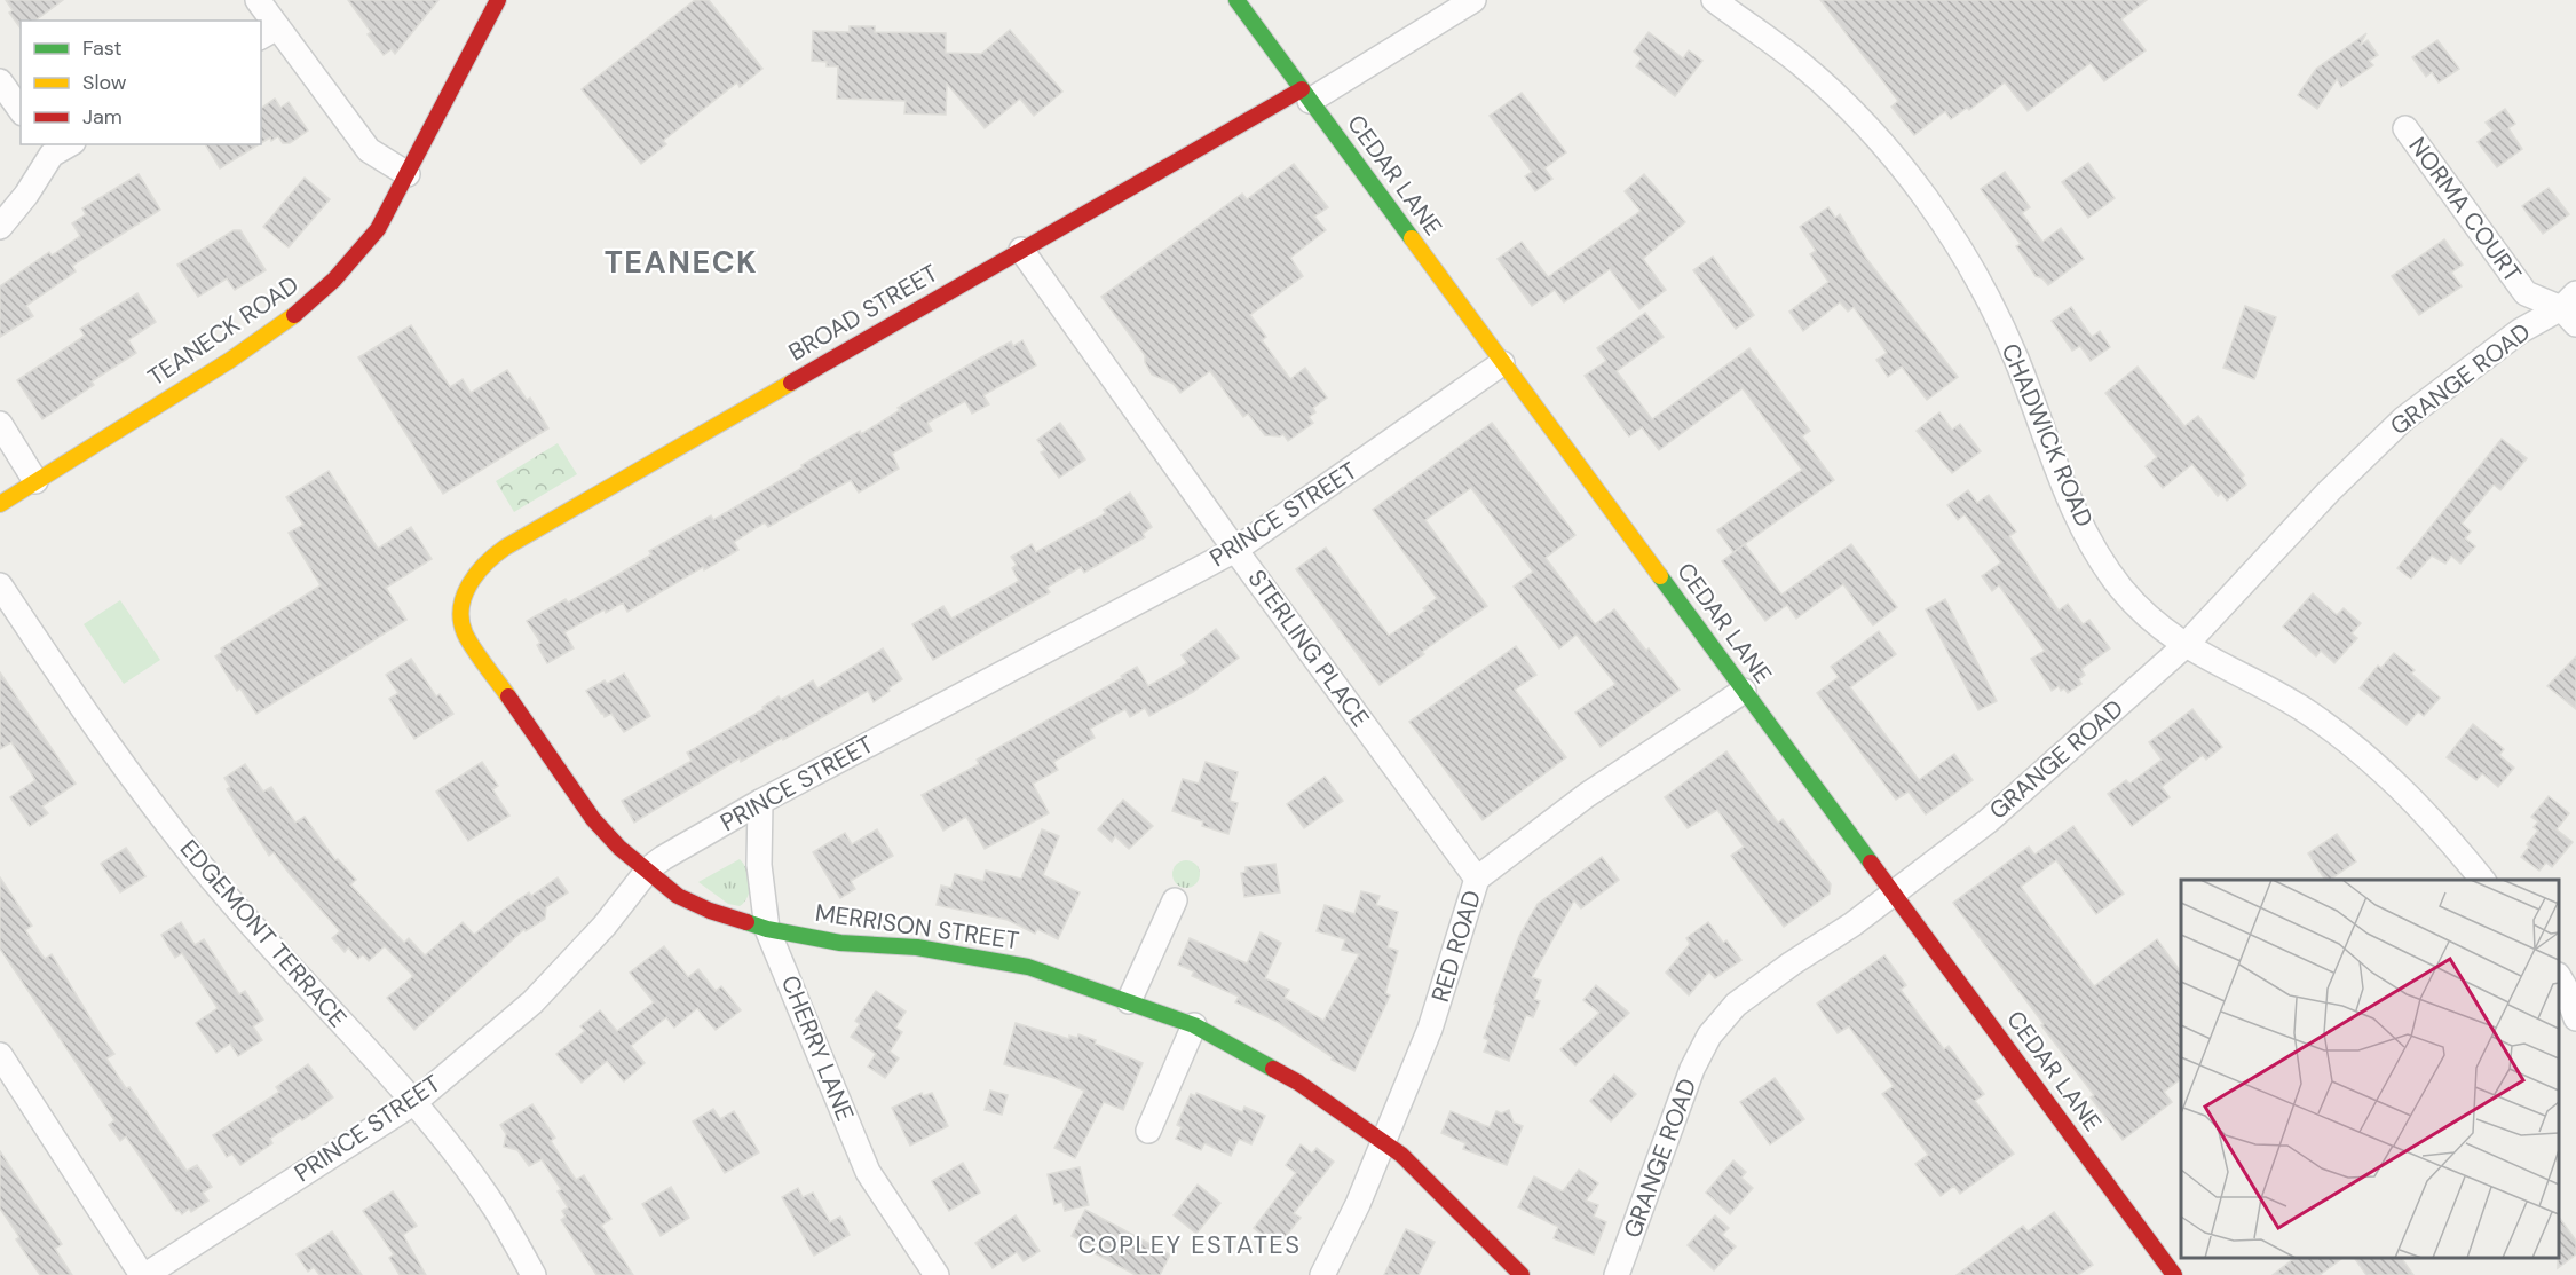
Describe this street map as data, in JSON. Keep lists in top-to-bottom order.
{
  "streets": {
    "street": [
      "CEDAR LANE",
      "NORMA COURT",
      "BROAD STREET",
      "TEANECK ROAD",
      "GRANGE ROAD",
      "CHADWICK ROAD",
      "PRINCE STREET",
      "STERLING PLACE",
      "MERRISON STREET",
      "EDGEMONT TERRACE",
      "RED ROAD",
      "CHERRY LANE"
    ]
  },
  "crossings": [
    ["CEDAR LANE", "BROAD STREET"],
    ["CEDAR LANE", "GRANGE ROAD"],
    ["CEDAR LANE", "PRINCE STREET"],
    ["CEDAR LANE", "RED ROAD"],
    ["NORMA COURT", "GRANGE ROAD"],
    ["BROAD STREET", "STERLING PLACE"],
    ["BROAD STREET", "MERRISON STREET"],
    ["GRANGE ROAD", "CHADWICK ROAD"],
    ["PRINCE STREET", "STERLING PLACE"],
    ["PRINCE STREET", "MERRISON STREET"],
    ["PRINCE STREET", "EDGEMONT TERRACE"],
    ["PRINCE STREET", "CHERRY LANE"],
    ["STERLING PLACE", "RED ROAD"],
    ["MERRISON STREET", "RED ROAD"],
    ["MERRISON STREET", "CHERRY LANE"]
  ],
  "districts": ["TEANECK", "COPLEY ESTATES"],
  "legend": ["Fast", "Slow", "Jam"]
}
